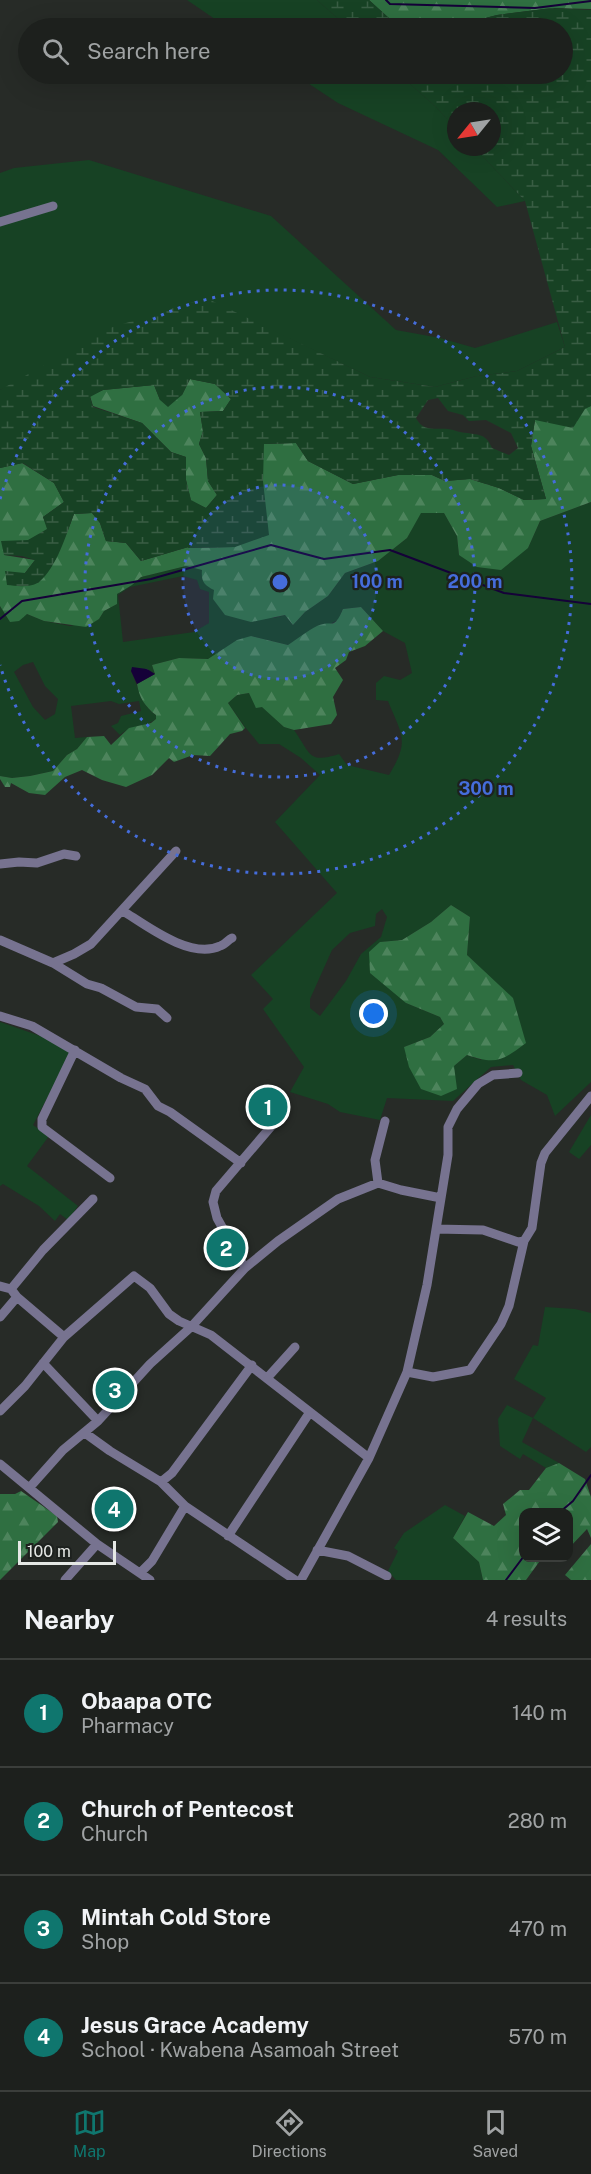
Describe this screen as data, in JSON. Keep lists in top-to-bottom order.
{
  "scale_bar": "100 m",
  "north": "bottom left",
  "page": {
    "search": "Search here",
    "pins": [
      "1",
      "2",
      "3",
      "4"
    ],
    "scale": "100 m",
    "heading": ["Nearby", "4 results"],
    "list": [
      {
        "mark": "1",
        "name": "Obaapa OTC",
        "note": "Pharmacy",
        "value": "140 m"
      },
      {
        "mark": "2",
        "name": "Church of Pentecost",
        "note": "Church",
        "value": "280 m"
      },
      {
        "mark": "3",
        "name": "Mintah Cold Store",
        "note": "Shop",
        "value": "470 m"
      },
      {
        "mark": "4",
        "name": "Jesus Grace Academy",
        "note": "School · Kwabena Asamoah Street",
        "value": "570 m"
      }
    ],
    "nav": ["Map", "Directions", "Saved"]
  },
  "rings": ["100 m", "200 m", "300 m"]
}
